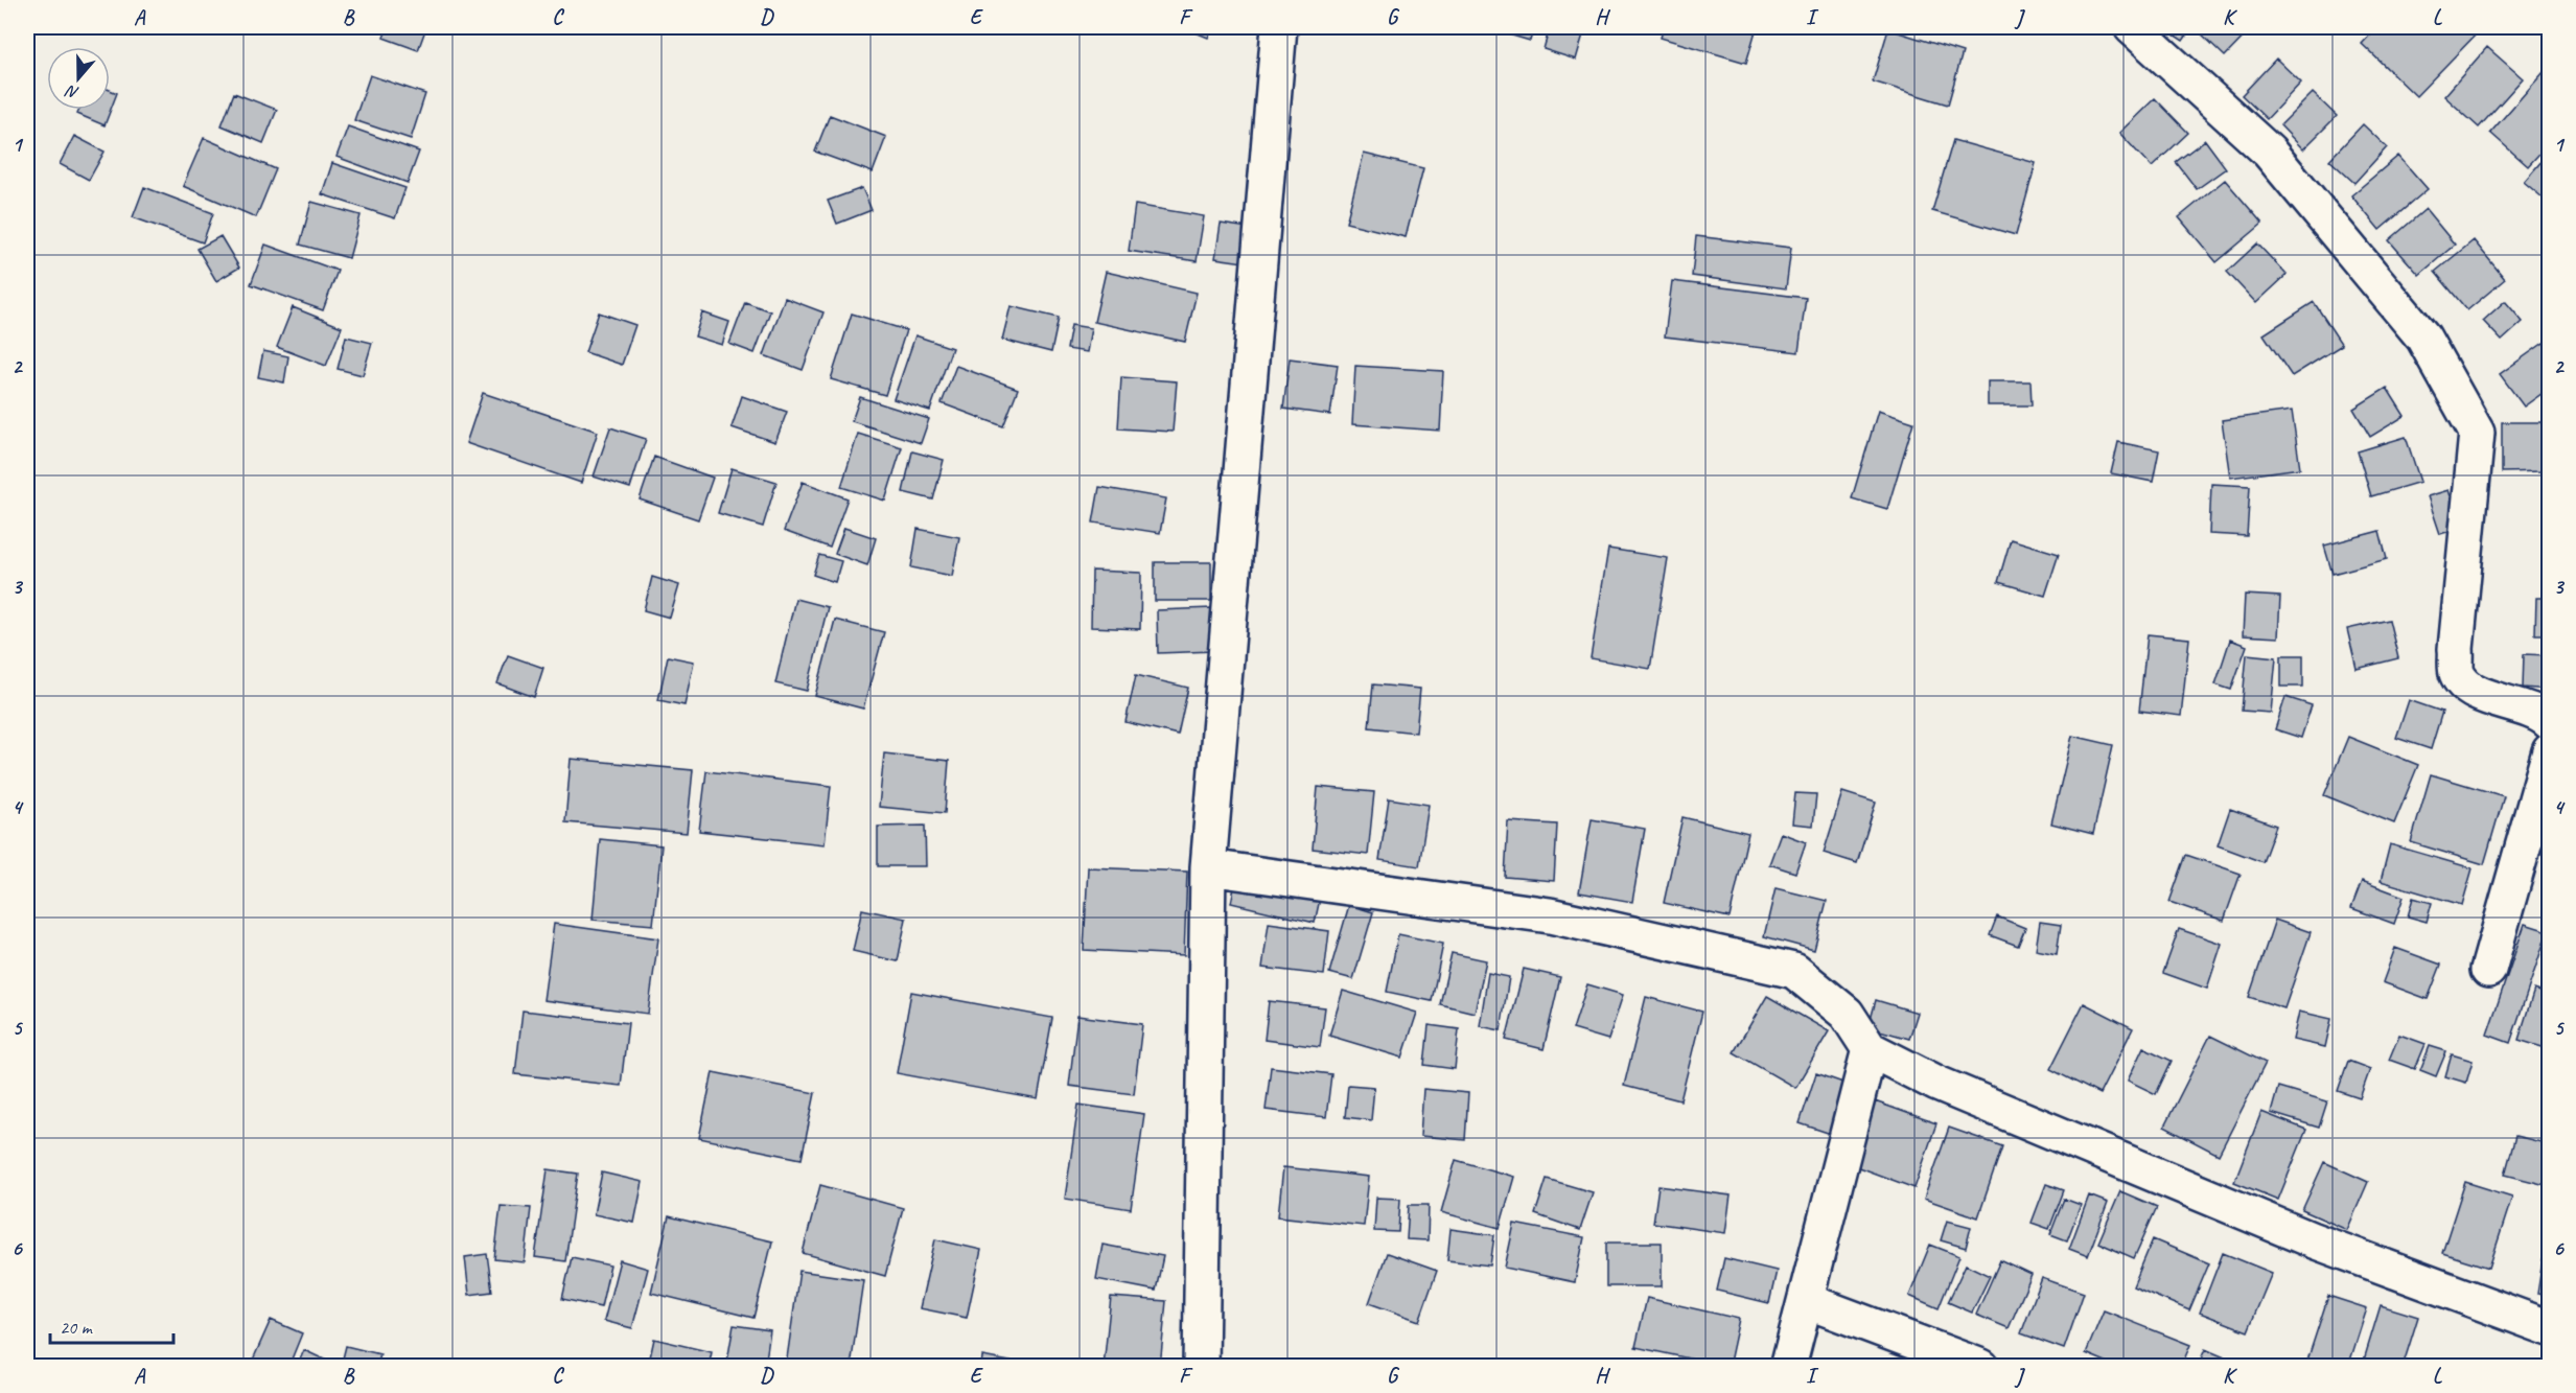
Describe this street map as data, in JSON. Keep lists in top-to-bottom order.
{
  "scale_bar": "20 m",
  "north": "bottom",
  "grid": {
    "columns": [
      "A",
      "B",
      "C",
      "D",
      "E",
      "F",
      "G",
      "H",
      "I",
      "J",
      "K",
      "L"
    ],
    "rows": [
      "1",
      "2",
      "3",
      "4",
      "5",
      "6"
    ]
  }
}
